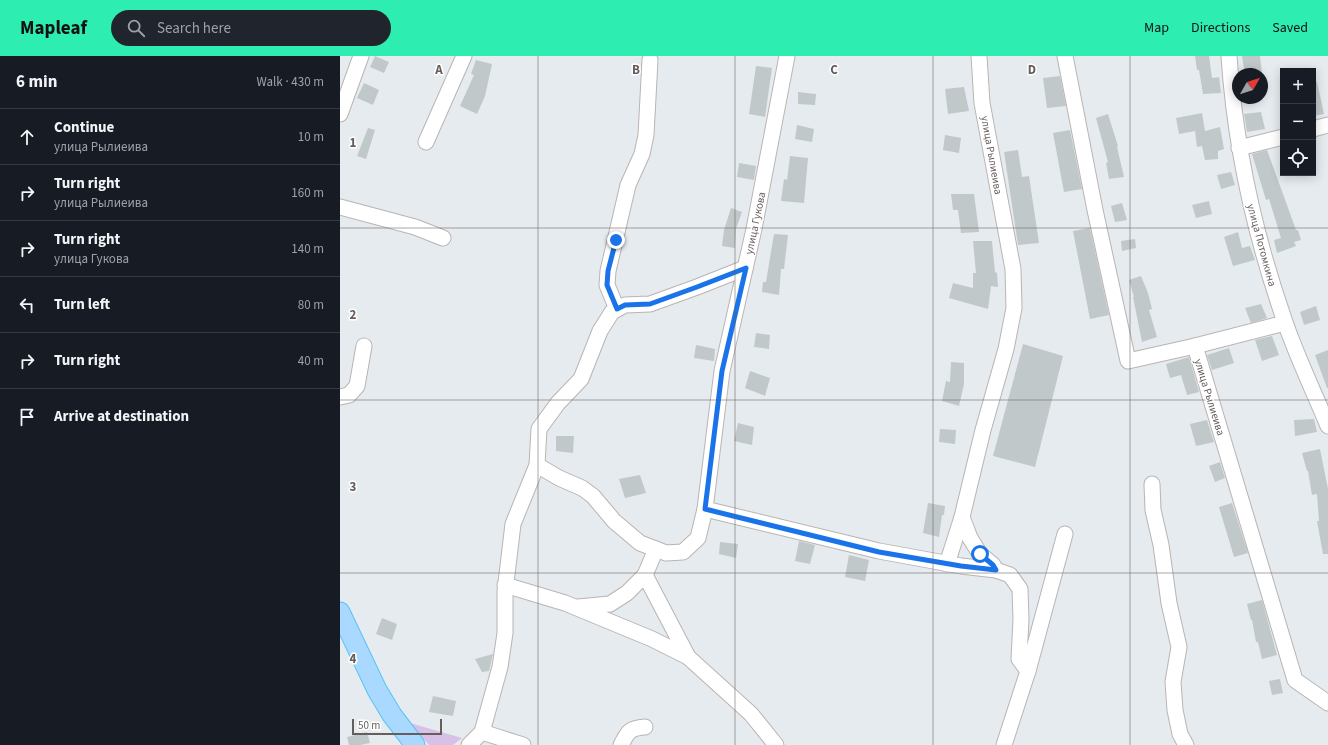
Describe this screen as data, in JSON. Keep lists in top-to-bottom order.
{
  "streets": {
    "street": ["улица Рылиеива", "улица Гукова", "улица Потомкина"]
  },
  "scale_bar": "50 m",
  "north": "top right",
  "page": {
    "header": "Mapleaf",
    "search": "Search here",
    "nav": ["Map", "Directions", "Saved"],
    "heading": ["6 min", "Walk · 430 m"],
    "map_buttons": ["+", "−"],
    "list": [
      ["Continue", "улица Рылиеива", "10 m"],
      ["Turn right", "улица Рылиеива", "160 m"],
      ["Turn right", "улица Гукова", "140 m"],
      ["Turn left", "80 m"],
      ["Turn right", "40 m"],
      "Arrive at destination"
    ],
    "scale": "50 m"
  },
  "grid": {
    "columns": [
      "A",
      "B",
      "C",
      "D"
    ],
    "rows": [
      "1",
      "2",
      "3",
      "4"
    ]
  }
}
